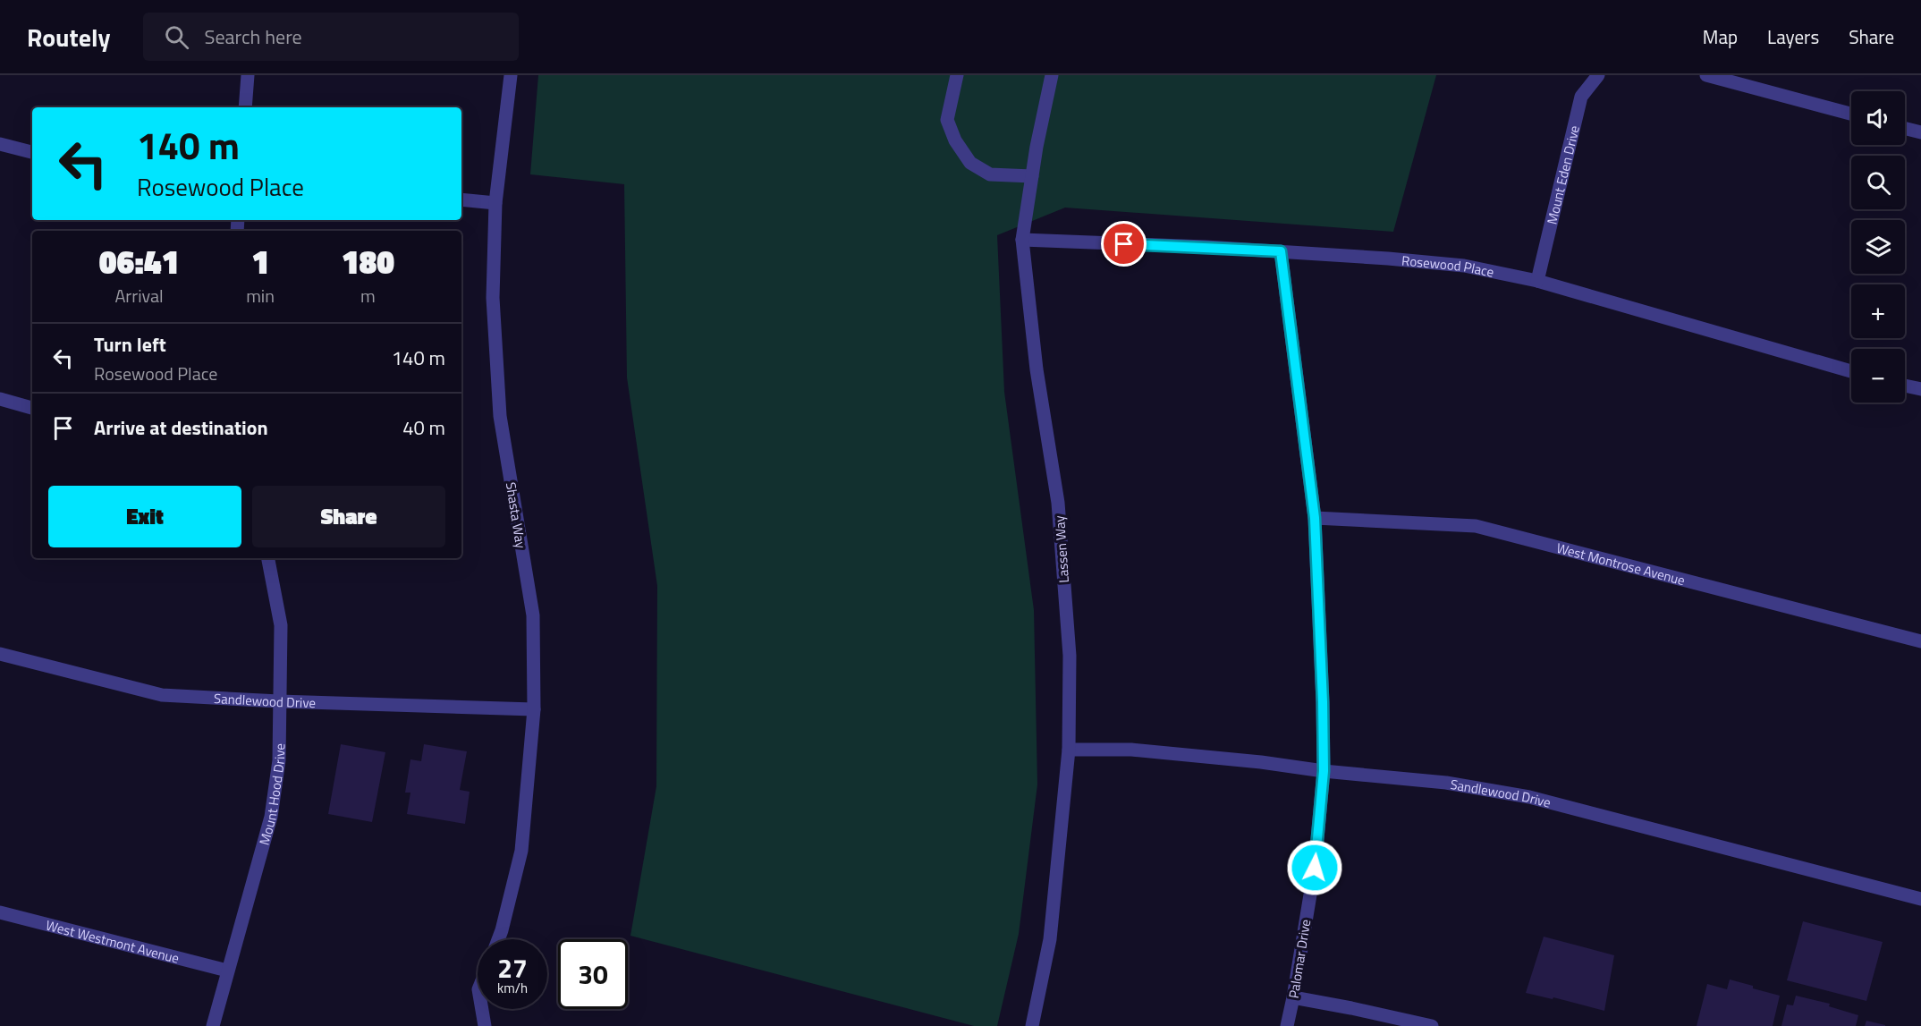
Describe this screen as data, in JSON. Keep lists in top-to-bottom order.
{
  "streets": {
    "street": [
      "Mount Eden Drive",
      "Rosewood Place",
      "Shasta Way",
      "Lassen Way",
      "West Montrose Avenue",
      "Sandlewood Drive",
      "Mount Hood Drive",
      "West Westmont Avenue",
      "Palomar Drive"
    ]
  },
  "crossings": [
    ["Mount Eden Drive", "Rosewood Place"],
    ["Rosewood Place", "Lassen Way"],
    ["Rosewood Place", "Palomar Drive"],
    ["Shasta Way", "Sandlewood Drive"],
    ["Lassen Way", "Sandlewood Drive"],
    ["West Montrose Avenue", "Palomar Drive"],
    ["Sandlewood Drive", "Mount Hood Drive"],
    ["Sandlewood Drive", "Palomar Drive"],
    ["Mount Hood Drive", "West Westmont Avenue"]
  ],
  "page": {
    "header": "Routely",
    "search": "Search here",
    "nav": ["Map", "Layers", "Share"],
    "map_buttons": ["+", "−"],
    "turn": ["140 m", "Rosewood Place"],
    "eta": [
      "06:41",
      "Arrival",
      "1",
      "min",
      "180",
      "m"
    ],
    "list": [
      {
        "name": "Turn left",
        "note": "Rosewood Place",
        "value": "140 m"
      },
      {
        "name": "Arrive at destination",
        "value": "40 m"
      }
    ],
    "buttons": ["Exit", "Share"],
    "speed": "27 km/h",
    "limit": "30"
  }
}
